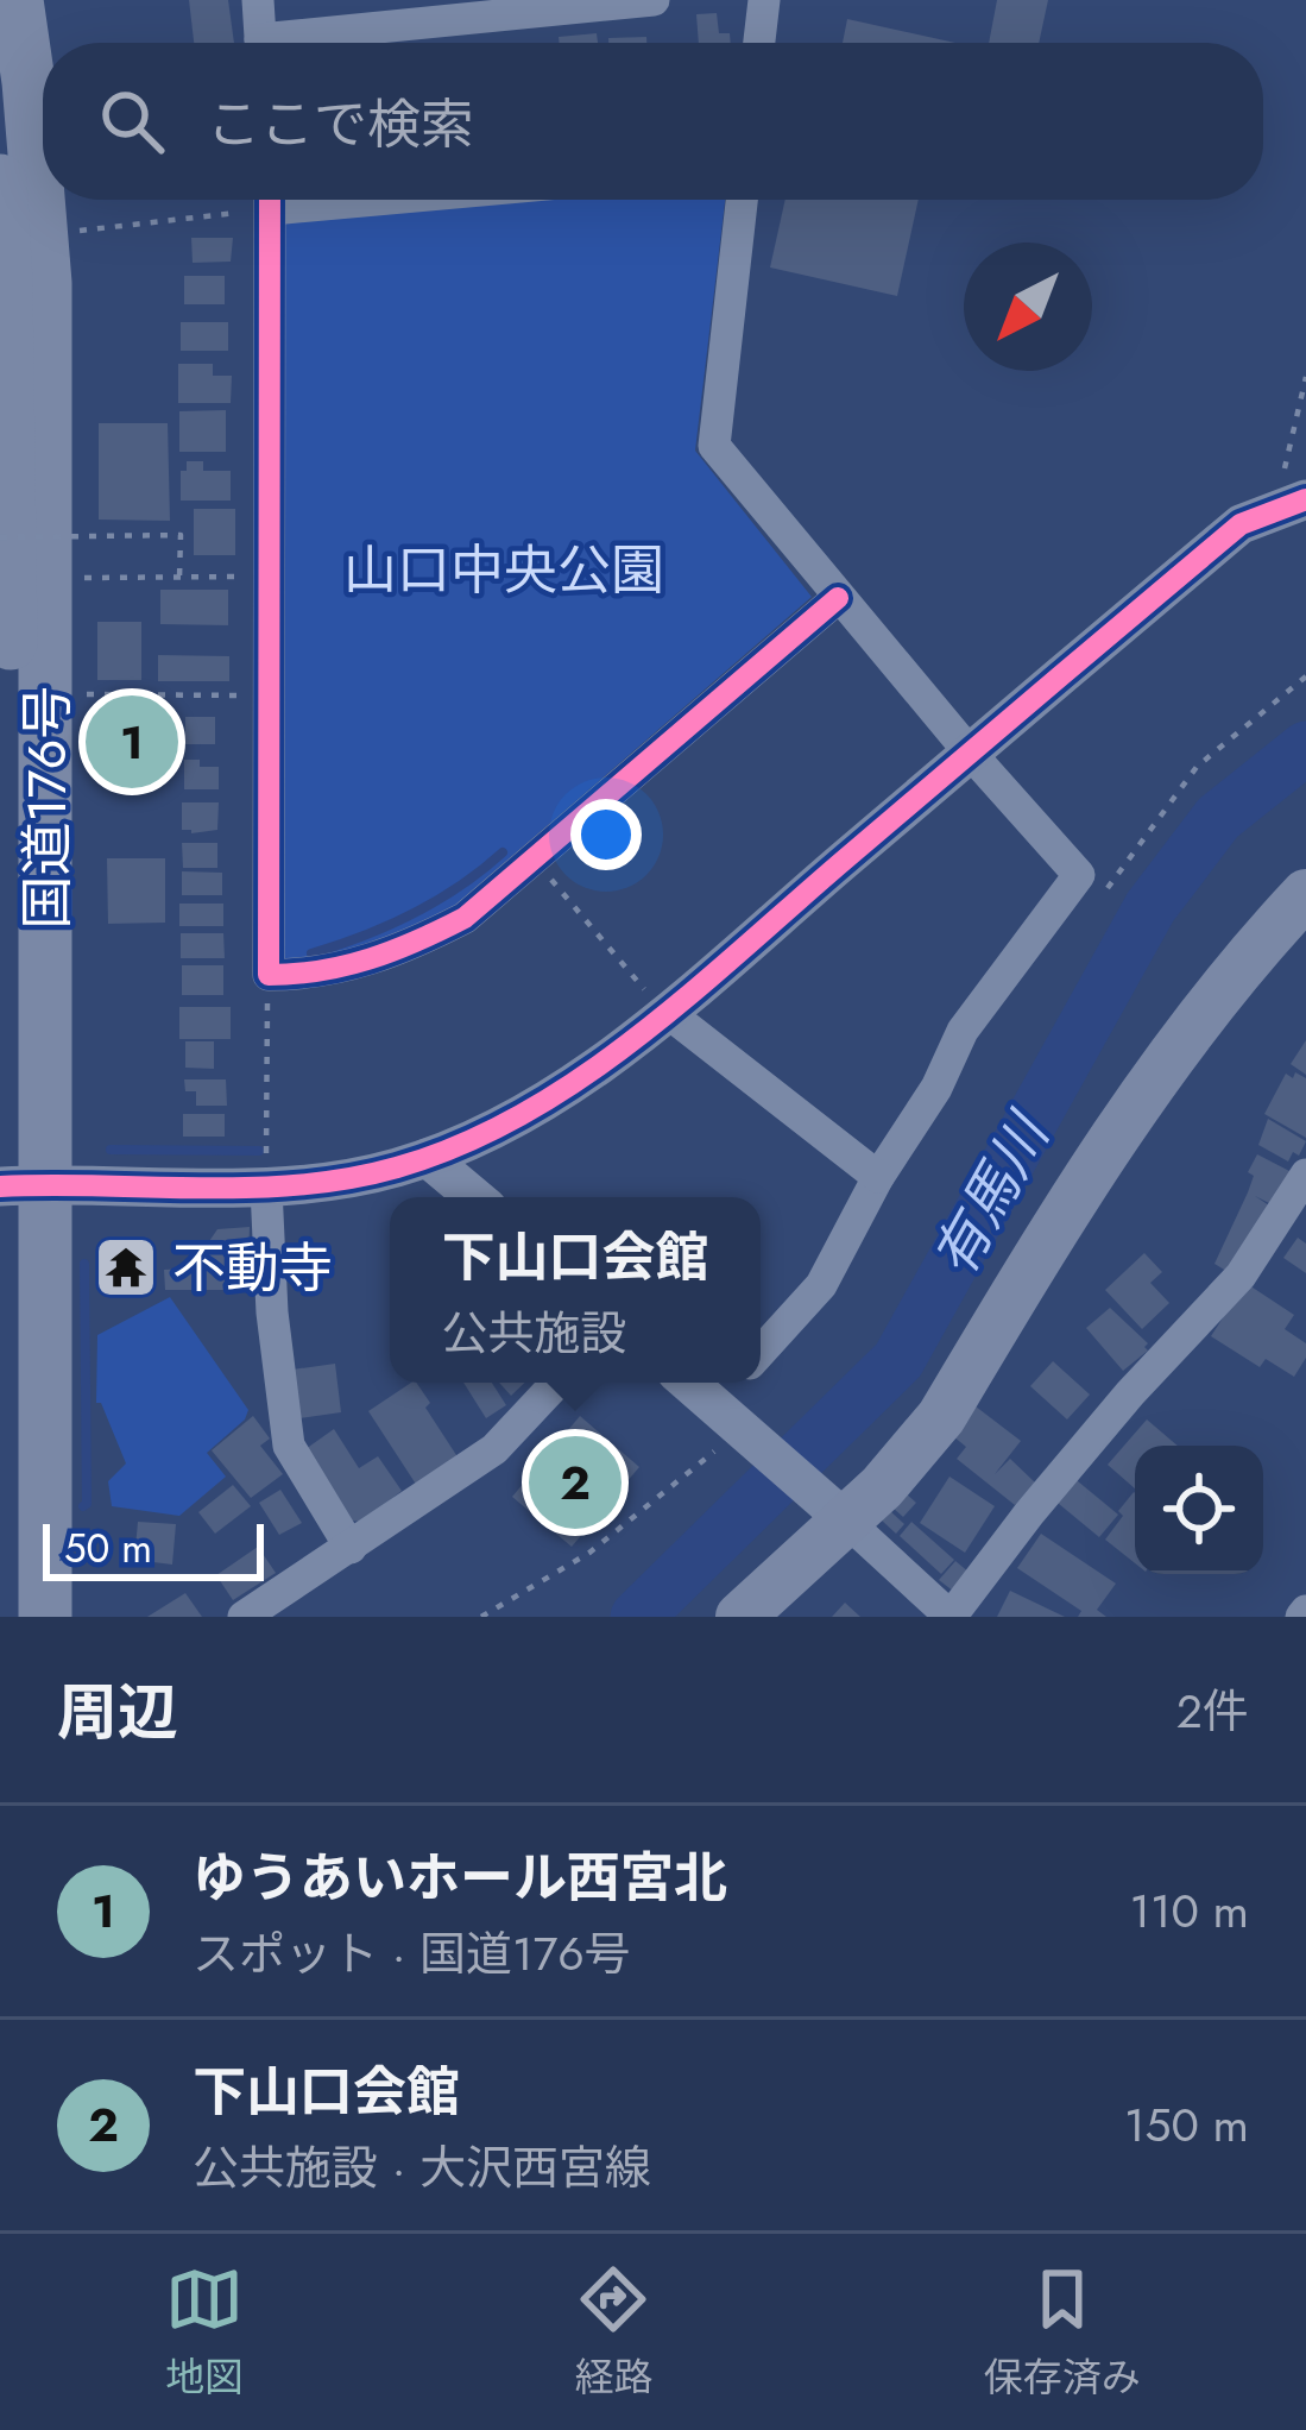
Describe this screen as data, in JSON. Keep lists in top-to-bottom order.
{
  "streets": {
    "highway": ["国道176号"]
  },
  "water": ["有馬川"],
  "parks": ["山口中央公園"],
  "places": {
    "temple": ["不動寺"]
  },
  "scale_bar": "50 m",
  "north": "bottom left",
  "page": {
    "search": "ここで検索",
    "pins": ["1", "2"],
    "popup": ["下山口会館", "公共施設"],
    "scale": "50 m",
    "heading": ["周辺", "2件"],
    "list": [
      {
        "mark": "1",
        "name": "ゆうあいホール西宮北",
        "note": "スポット · 国道176号",
        "value": "110 m"
      },
      {
        "mark": "2",
        "name": "下山口会館",
        "note": "公共施設 · 大沢西宮線",
        "value": "150 m"
      }
    ],
    "nav": ["地図", "経路", "保存済み"]
  }
}
